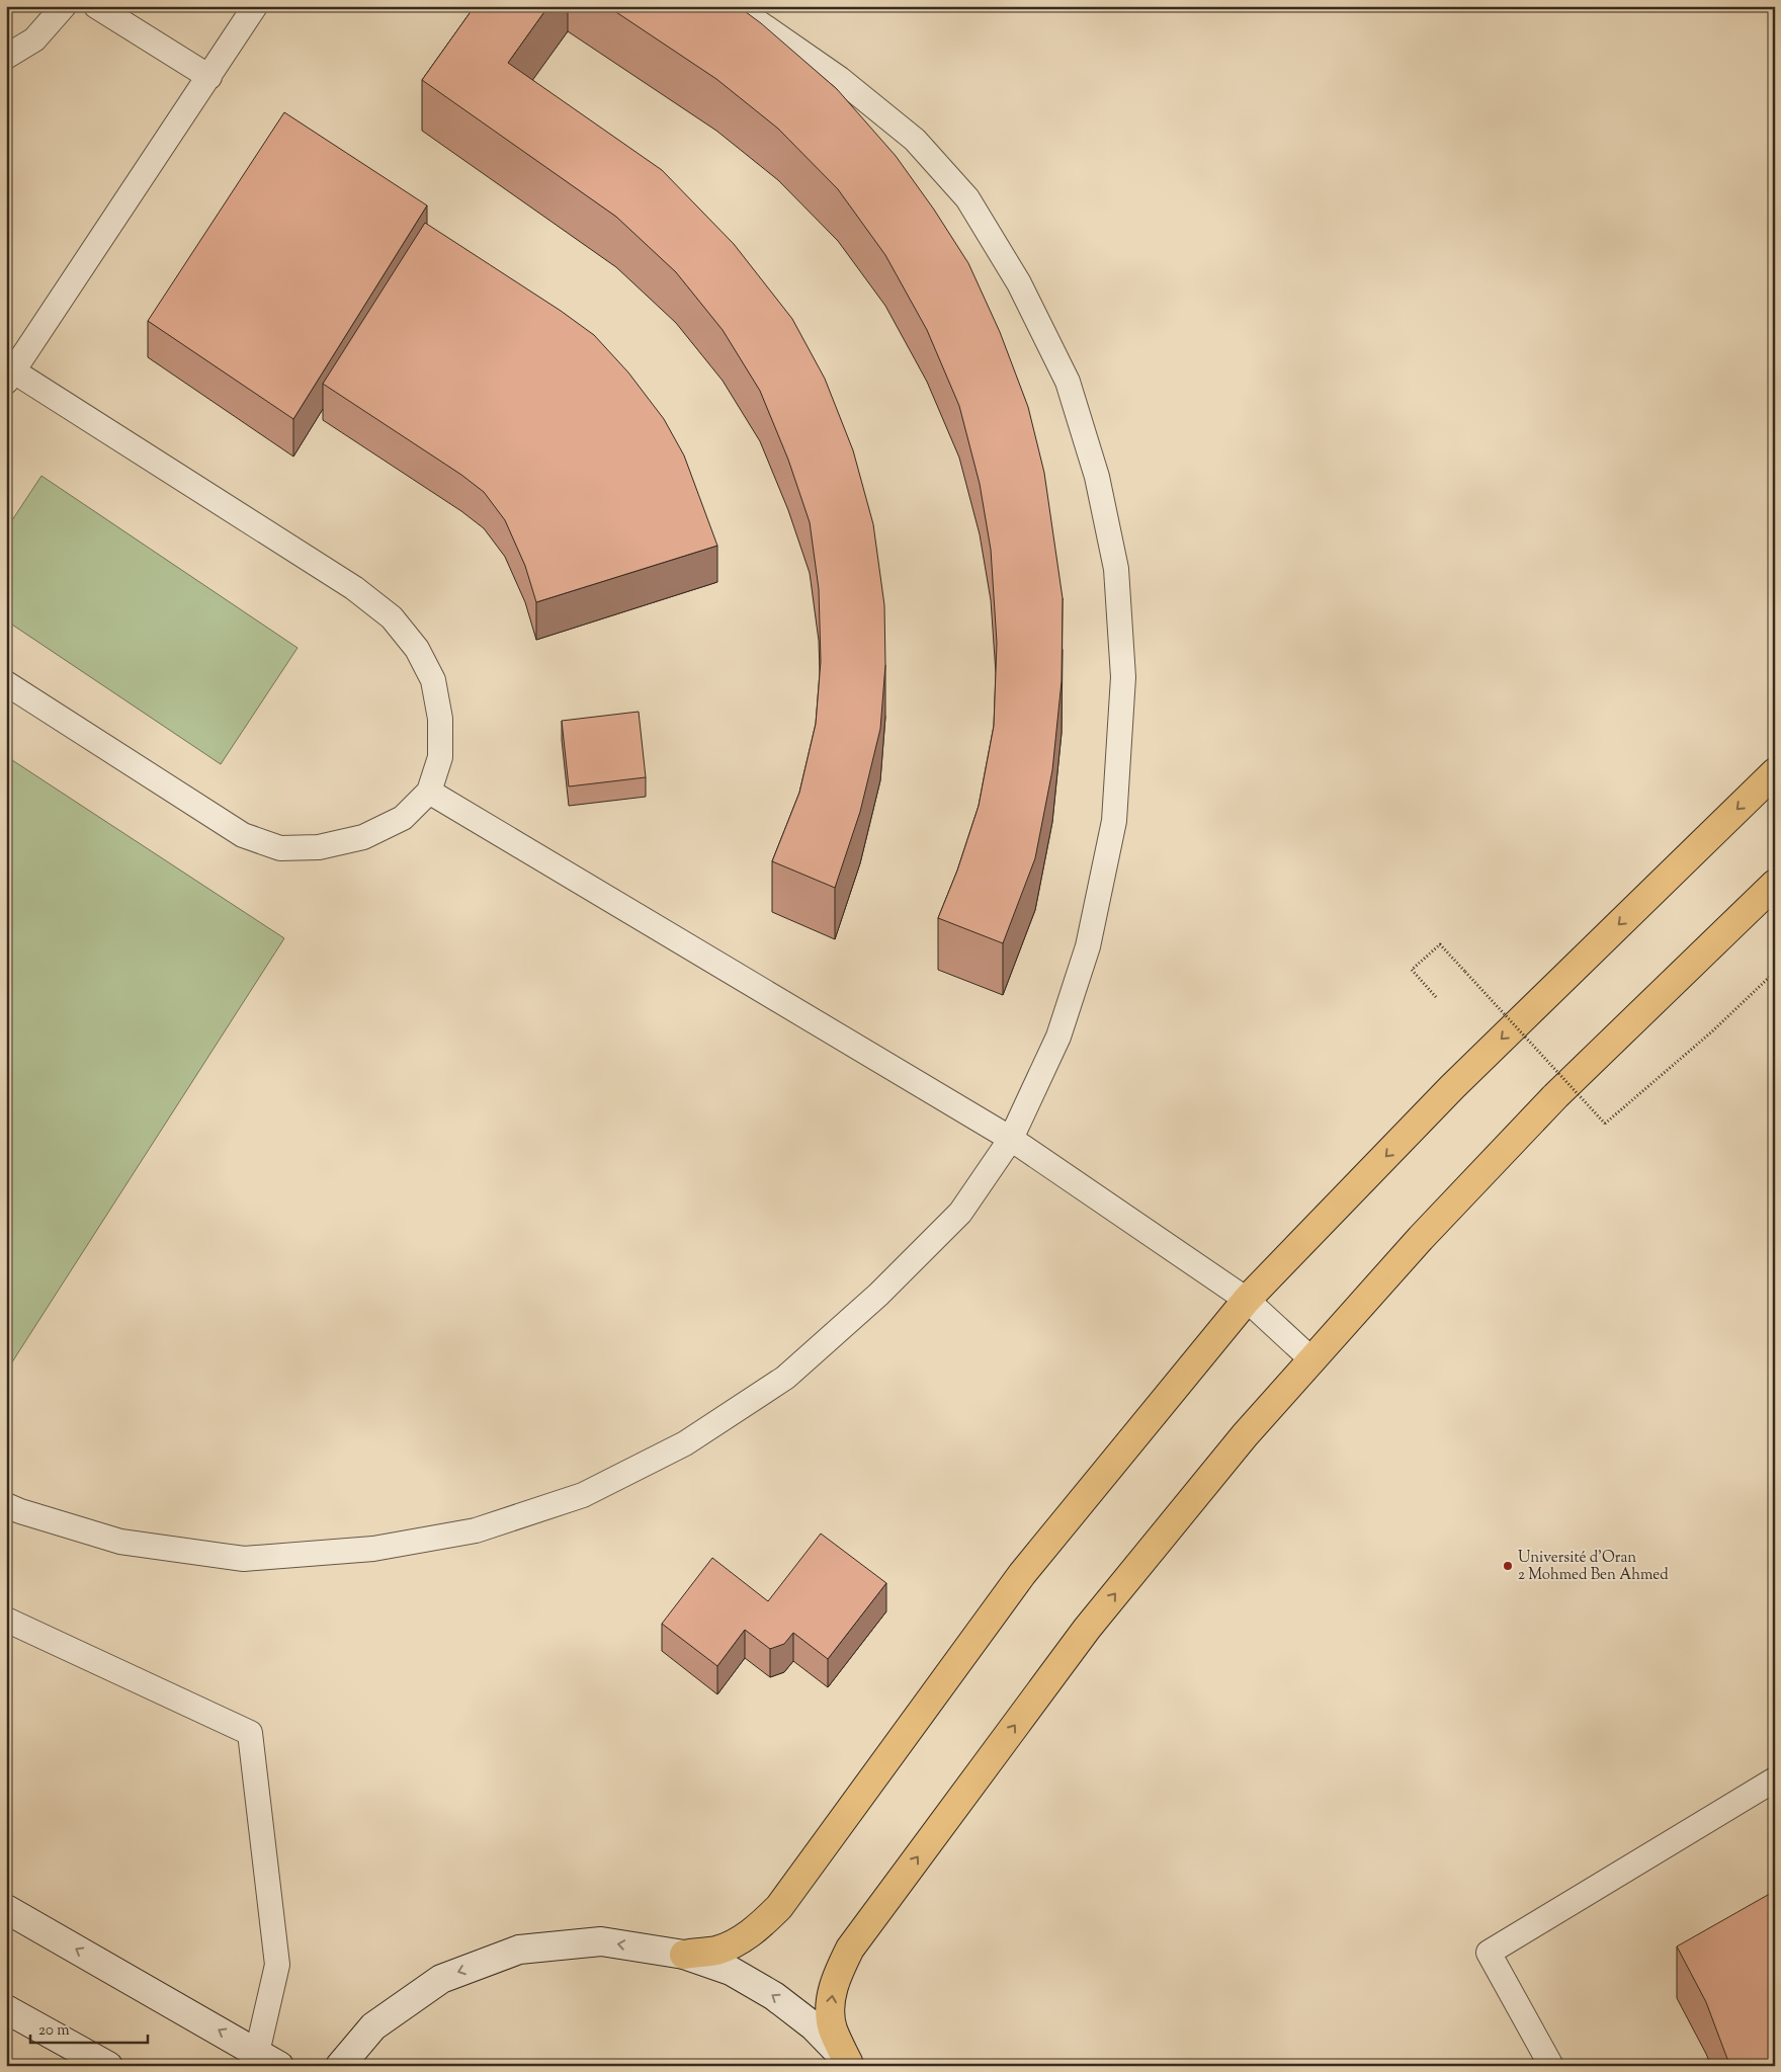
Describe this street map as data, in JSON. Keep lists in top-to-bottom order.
{
  "places": ["Université d'Oran 2 Mohmed Ben Ahmed"],
  "scale_bar": "20 m"
}
